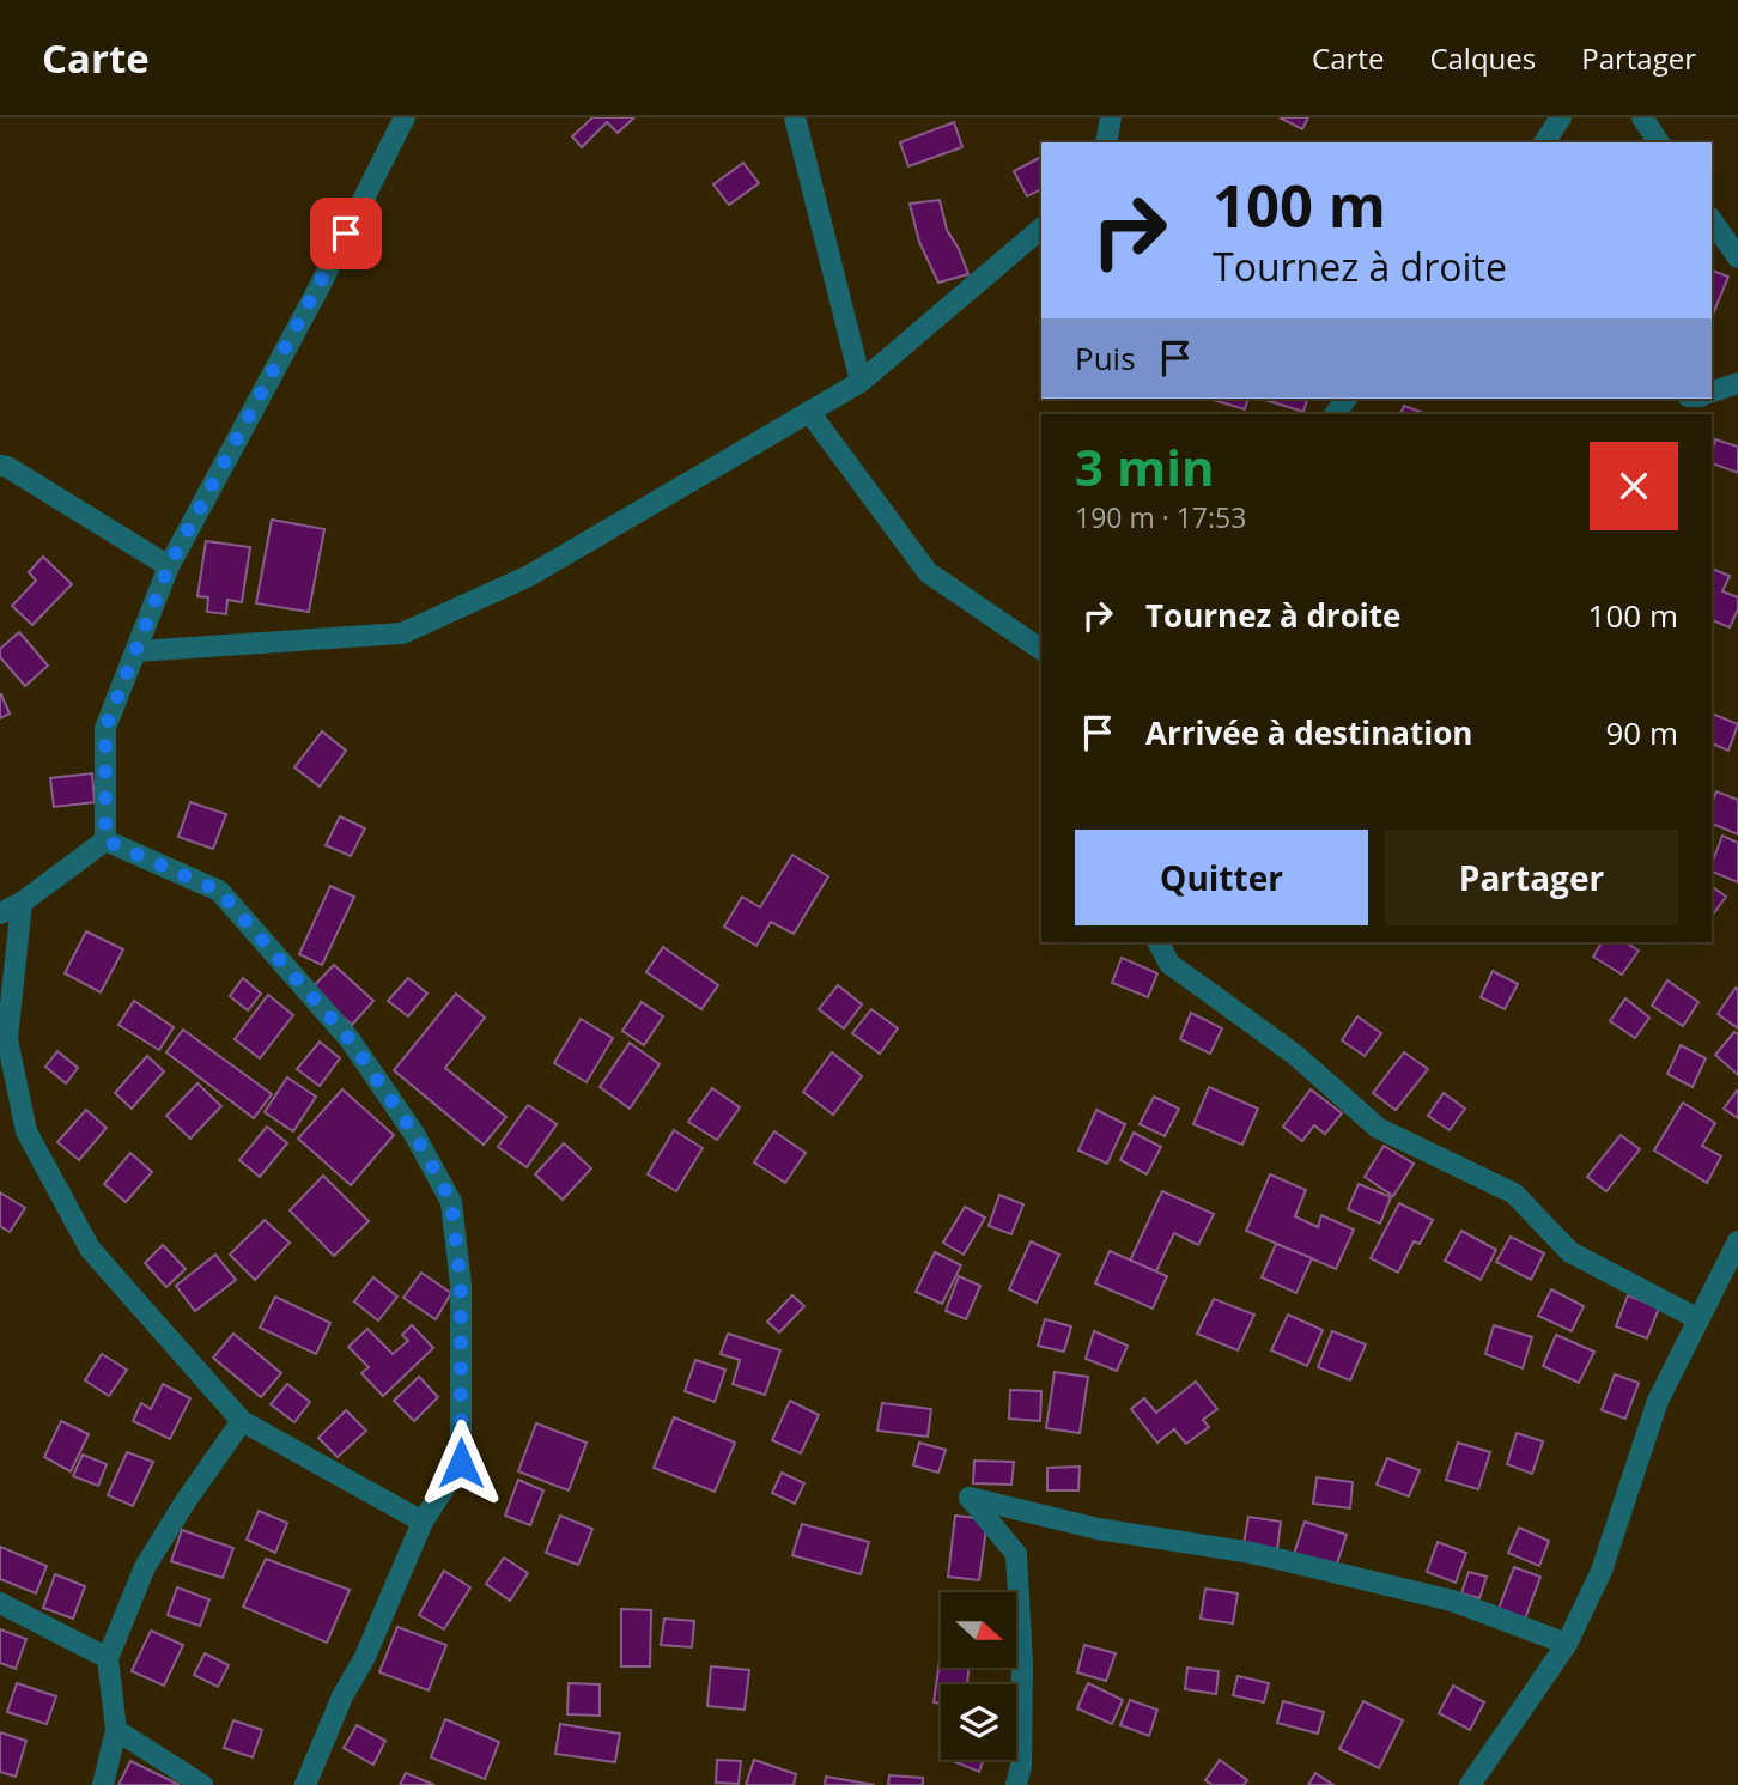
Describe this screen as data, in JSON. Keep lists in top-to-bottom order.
{
  "north": "right",
  "page": {
    "header": "Carte",
    "nav": ["Carte", "Calques", "Partager"],
    "turn": ["100 m", "Tournez à droite"],
    "then": "Puis",
    "heading": ["3 min", "190 m · 17:53"],
    "list": [
      {
        "name": "Tournez à droite",
        "value": "100 m"
      },
      {
        "name": "Arrivée à destination",
        "value": "90 m"
      }
    ],
    "buttons": ["Quitter", "Partager"]
  }
}
